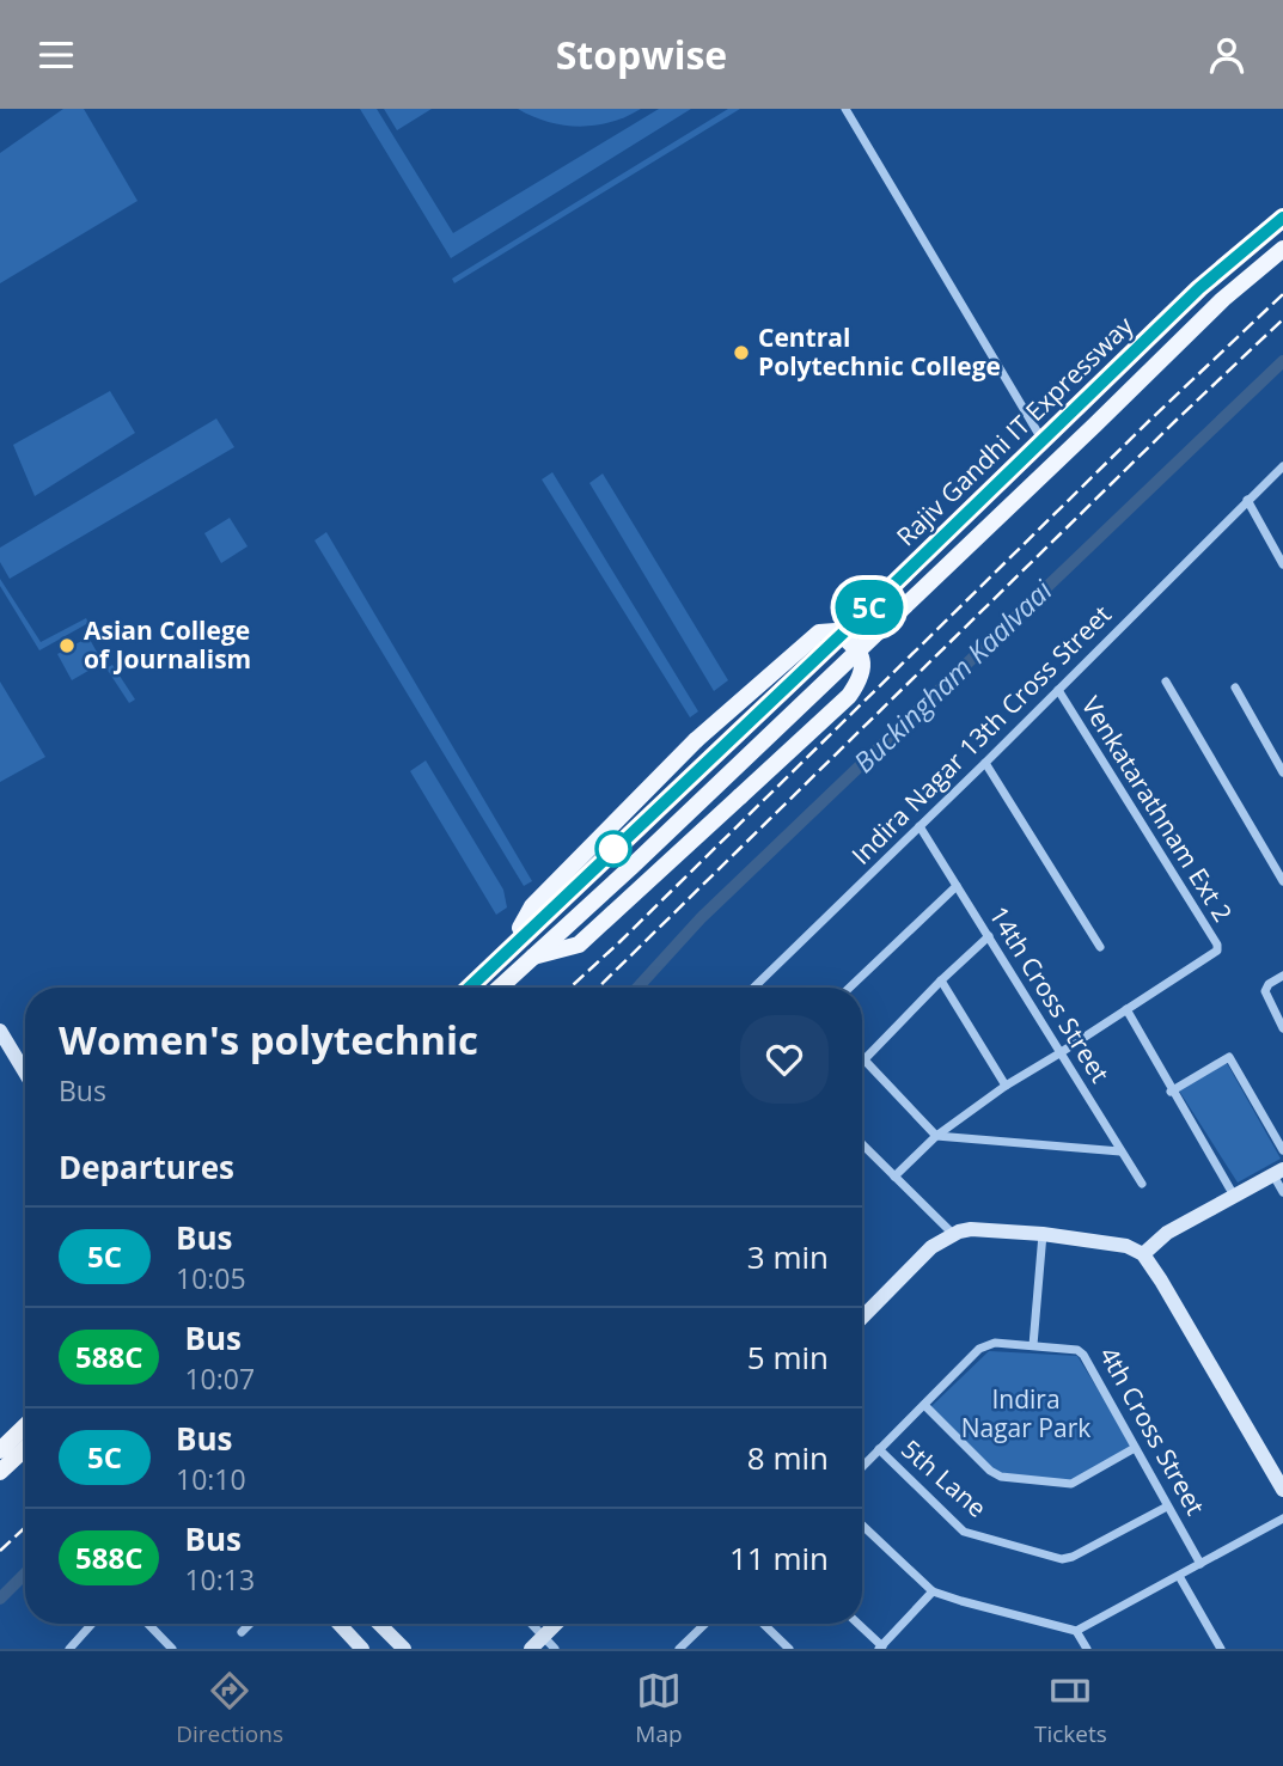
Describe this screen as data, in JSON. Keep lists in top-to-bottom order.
{
  "streets": {
    "main road": ["Rajiv Gandhi IT Expressway"],
    "street": [
      "Indira Nagar 13th Cross Street",
      "Venkatarathnam Ext 2",
      "14th Cross Street",
      "4th Cross Street",
      "5th Lane"
    ]
  },
  "crossings": [
    ["Indira Nagar 13th Cross Street", "Venkatarathnam Ext 2"],
    ["Indira Nagar 13th Cross Street", "14th Cross Street"],
    ["4th Cross Street", "5th Lane"]
  ],
  "water": ["Buckingham Kaalvaai"],
  "parks": ["Indira Nagar Park"],
  "places": ["Central Polytechnic College", "Asian College of Journalism"],
  "lines": ["bus line 5C"],
  "page": {
    "header": "Stopwise",
    "on_map": "5C",
    "heading": [
      ["Women's polytechnic", "Bus"],
      "Departures"
    ],
    "list": [
      {
        "mark": "5C",
        "name": "Bus",
        "note": "10:05",
        "value": "3 min"
      },
      {
        "mark": "588C",
        "name": "Bus",
        "note": "10:07",
        "value": "5 min"
      },
      {
        "mark": "5C",
        "name": "Bus",
        "note": "10:10",
        "value": "8 min"
      },
      {
        "mark": "588C",
        "name": "Bus",
        "note": "10:13",
        "value": "11 min"
      }
    ],
    "tabs": ["Directions", "Map", "Tickets"]
  }
}
